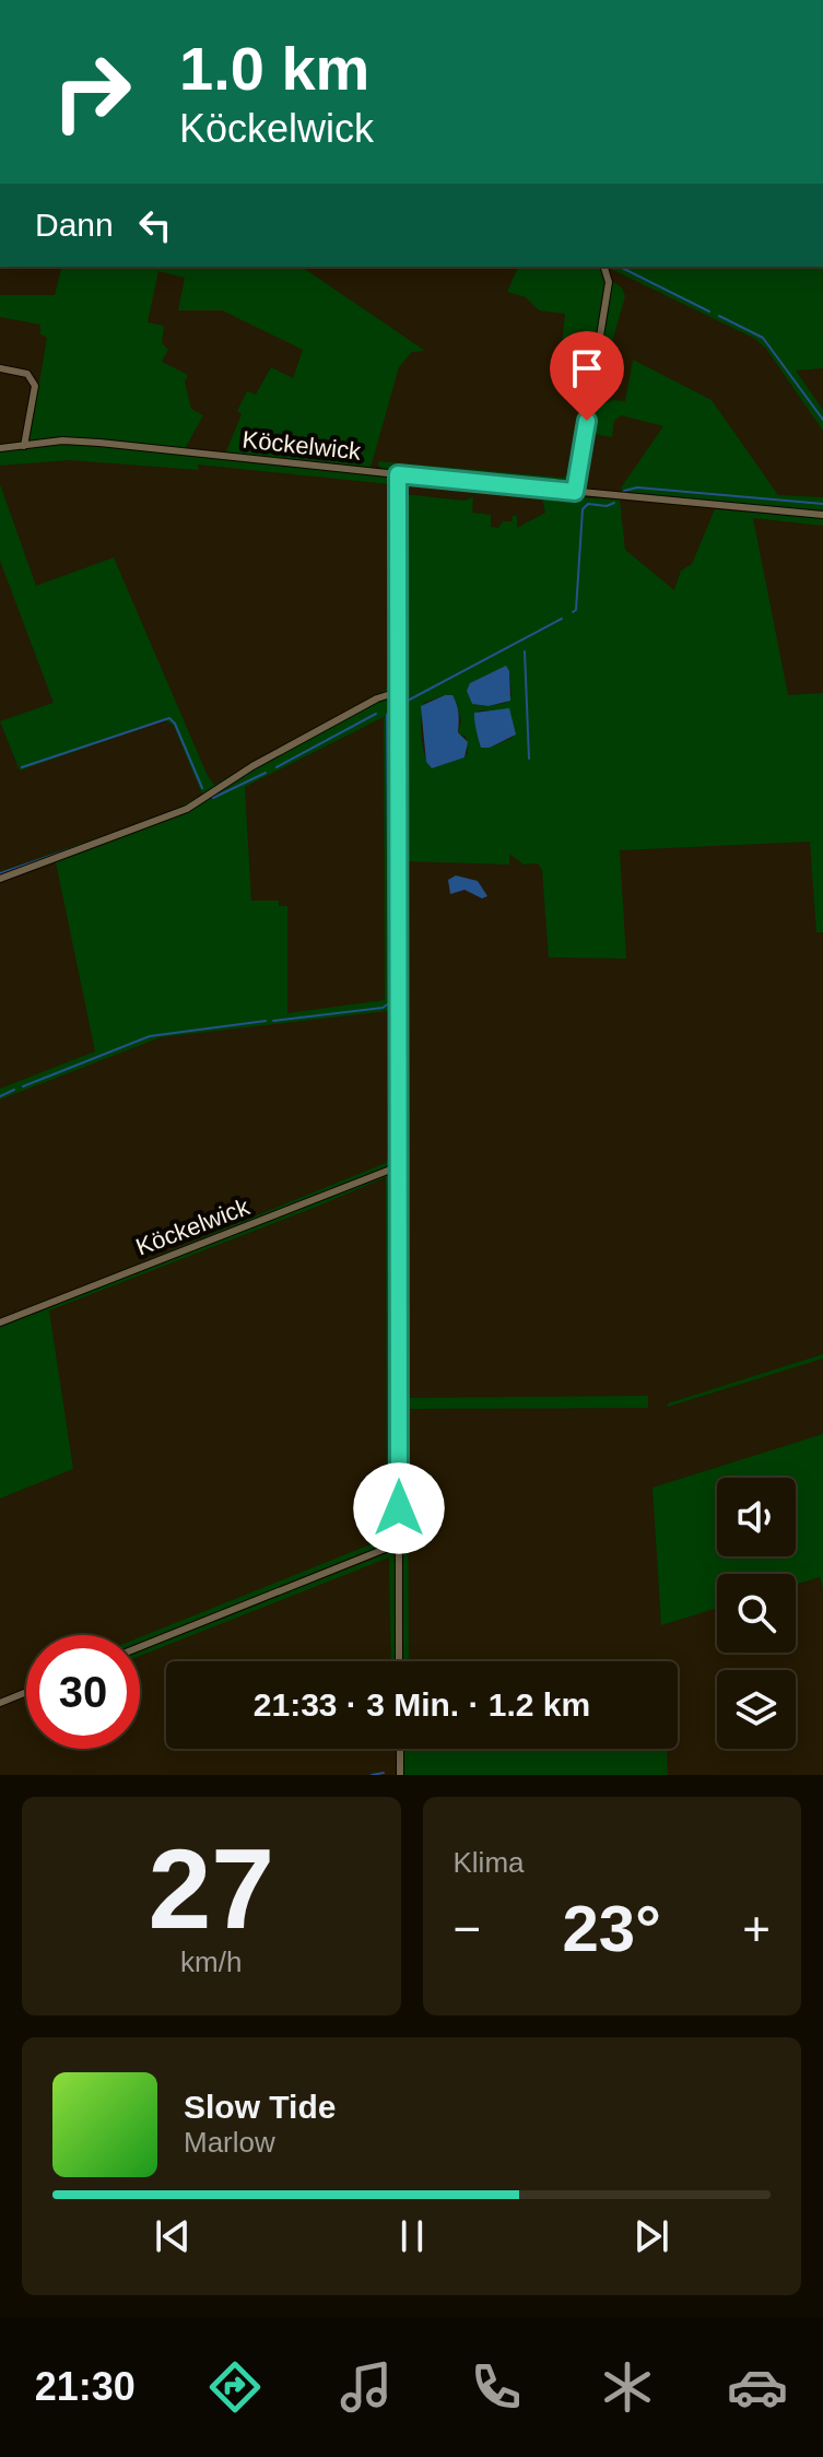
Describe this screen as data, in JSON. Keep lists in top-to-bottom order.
{
  "streets": {
    "street": ["Köckelwick"]
  },
  "page": {
    "turn": ["1.0 km", "Köckelwick"],
    "then": "Dann",
    "limit": "30",
    "trip": "21:33 · 3 Min. · 1.2 km",
    "tile": [
      ["27", "km/h"],
      "Klima"
    ],
    "heat": ["−", "23°", "+"],
    "song": ["Slow Tide", "Marlow"],
    "tabs": "21:30"
  }
}
